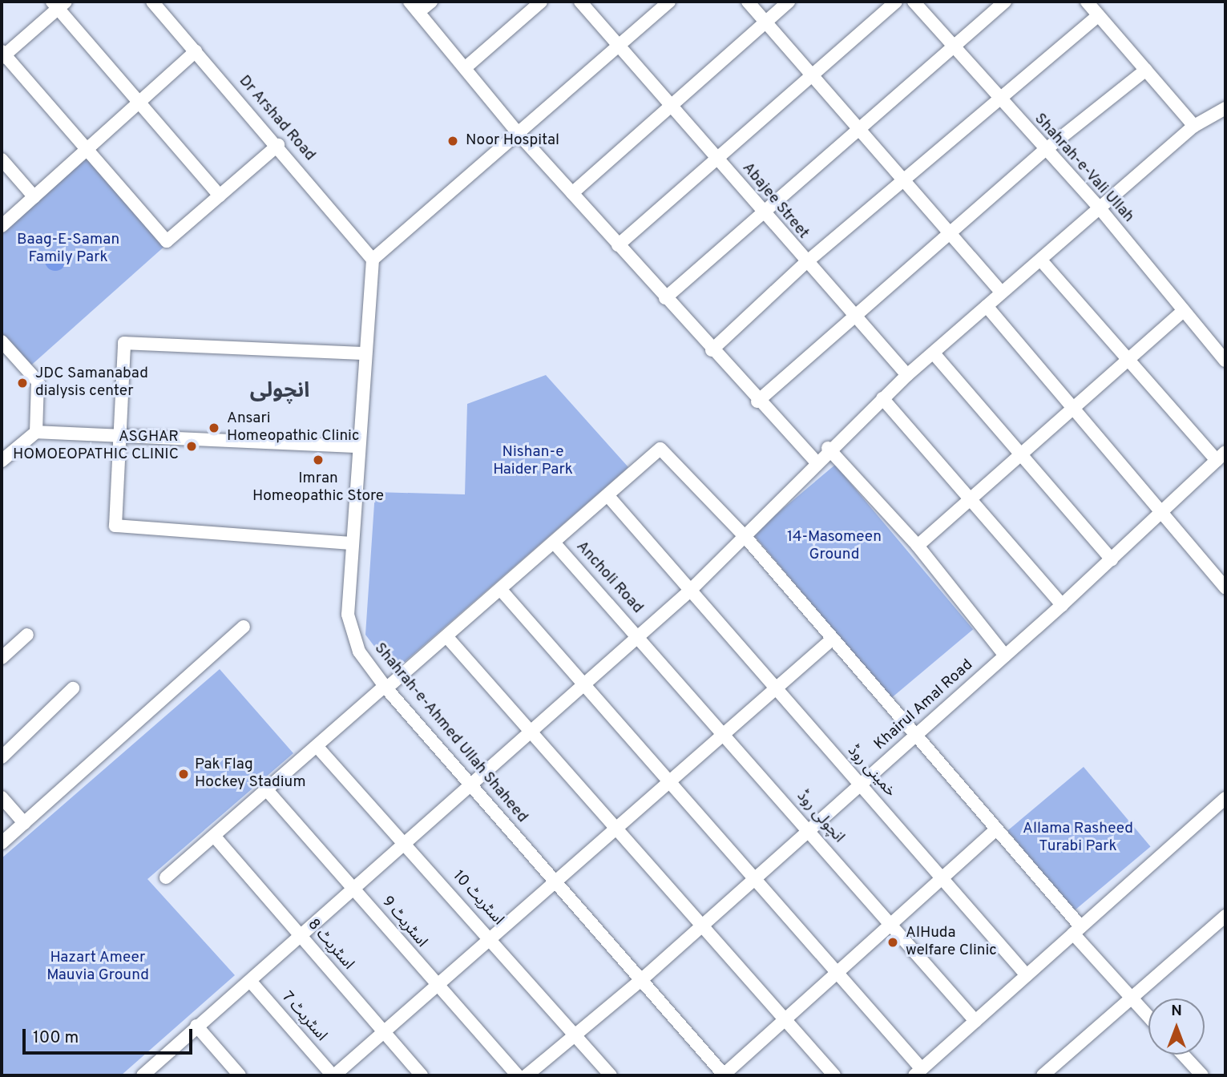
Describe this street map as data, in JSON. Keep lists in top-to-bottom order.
{
  "streets": {
    "street": [
      "Dr Arshad Road",
      "Shahrah-e-Vali Ullah",
      "Abajee Street",
      "Ancholi Road",
      "Khairul Amal Road",
      "Shahrah-e-Ahmed Ullah Shaheed",
      "خمینی روڈ",
      "انچولی روڈ",
      "اسٹریٹ 10",
      "اسٹریٹ 9",
      "اسٹریٹ 8",
      "اسٹریٹ 7"
    ]
  },
  "crossings": [
    ["Dr Arshad Road", "Shahrah-e-Ahmed Ullah Shaheed"],
    ["Ancholi Road", "انچولی روڈ"],
    ["Khairul Amal Road", "Shahrah-e-Ahmed Ullah Shaheed"],
    ["Khairul Amal Road", "خمینی روڈ"],
    ["Khairul Amal Road", "انچولی روڈ"],
    ["Khairul Amal Road", "اسٹریٹ 10"]
  ],
  "districts": ["انچولی"],
  "parks": [
    "Baag-E-Saman Family Park",
    "Nishan-e Haider Park",
    "14-Masomeen Ground",
    "Allama Rasheed Turabi Park",
    "Hazart Ameer Mauvia Ground"
  ],
  "places": [
    "Noor Hospital",
    "JDC Samanabad dialysis center",
    "Ansari Homeopathic Clinic",
    "ASGHAR HOMOEOPATHIC CLINIC",
    "Imran Homeopathic Store",
    "Pak Flag Hockey Stadium",
    "AlHuda welfare Clinic"
  ],
  "scale_bar": "100 m",
  "north": "top"
}
